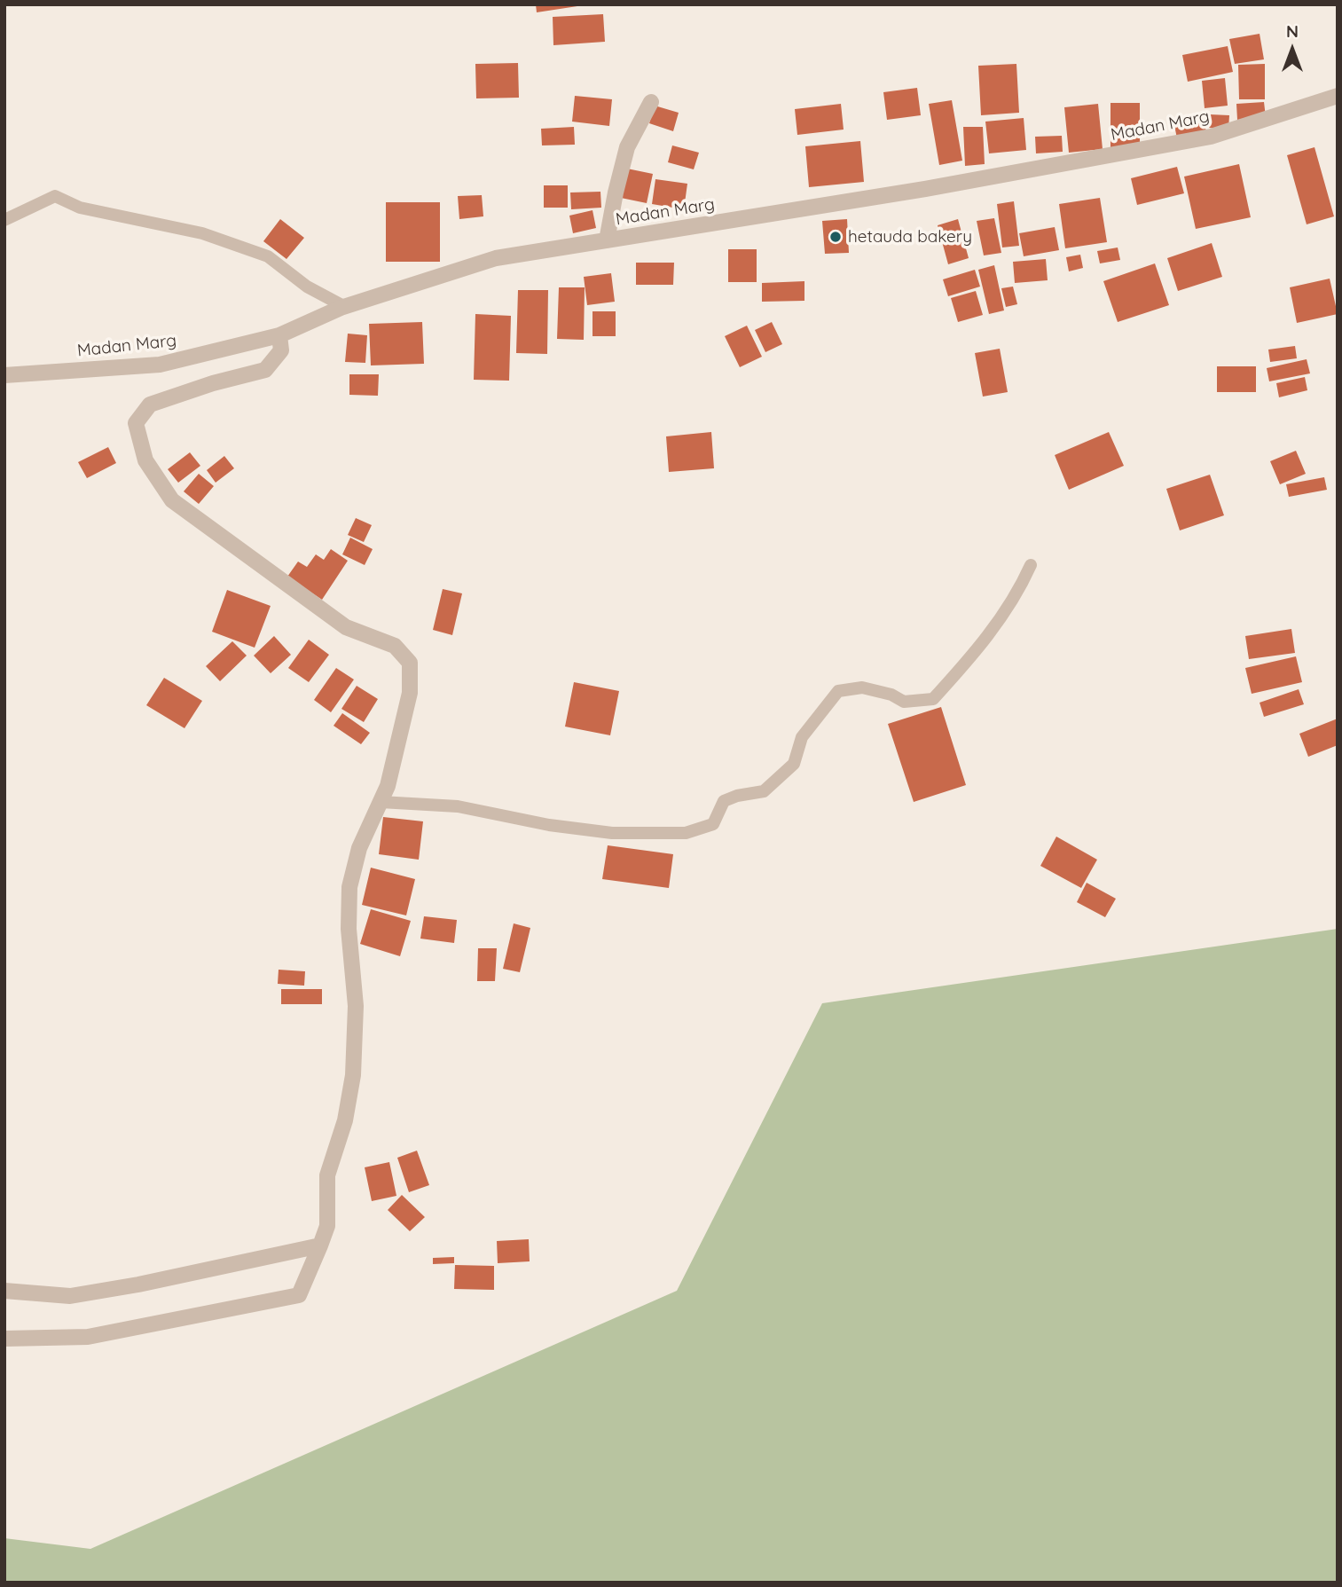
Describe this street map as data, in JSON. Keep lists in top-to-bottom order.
{
  "streets": {
    "street": ["Madan Marg"]
  },
  "places": ["hetauda bakery"],
  "north": "top"
}
